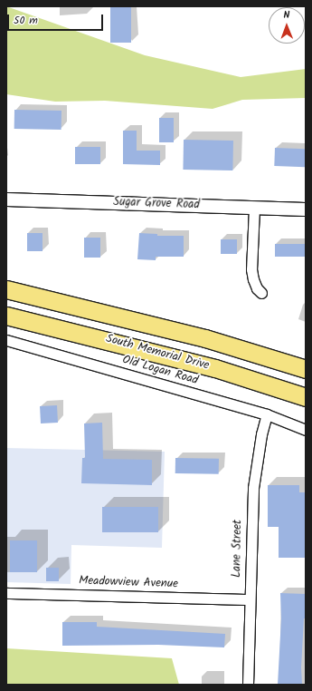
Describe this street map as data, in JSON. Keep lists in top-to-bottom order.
{
  "streets": {
    "highway": ["South Memorial Drive"],
    "street": [
      "Sugar Grove Road",
      "Old Logan Road",
      "Lane Street",
      "Meadowview Avenue"
    ]
  },
  "crossings": [
    ["Old Logan Road", "Lane Street"],
    ["Lane Street", "Meadowview Avenue"]
  ],
  "scale_bar": "50 m",
  "north": "top"
}
